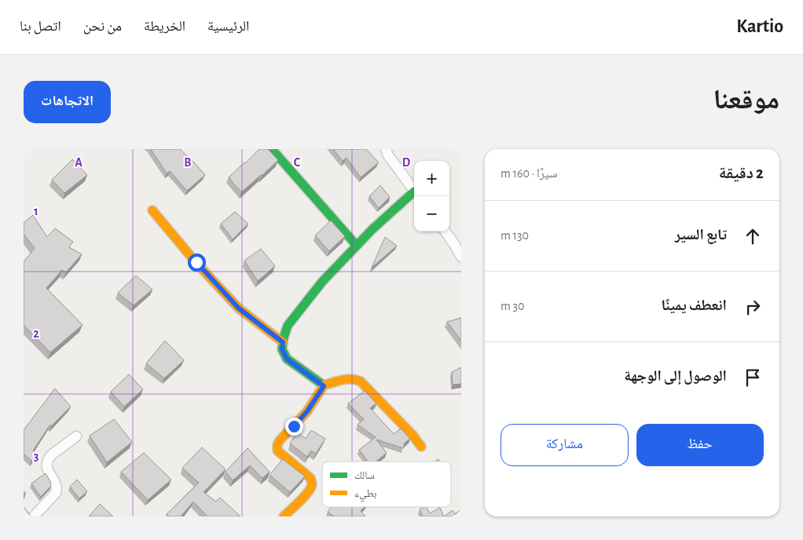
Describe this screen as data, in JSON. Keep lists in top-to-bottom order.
{
  "legend": ["سالك", "بطيء"],
  "page": {
    "header": "Kartio",
    "nav": [
      "الرئيسية",
      "الخريطة",
      "من نحن",
      "اتصل بنا"
    ],
    "title": "موقعنا",
    "buttons": [
      "الاتجاهات",
      ["حفظ", "مشاركة"]
    ],
    "heading": ["2 دقيقة", "سيرًا · 160 m"],
    "map_buttons": ["+", "−"],
    "list": [
      ["تابع السير", "130 m"],
      ["انعطف يمينًا", "30 m"],
      "الوصول إلى الوجهة"
    ]
  },
  "grid": {
    "columns": [
      "A",
      "B",
      "C",
      "D"
    ],
    "rows": ["1", "2", "3"]
  }
}
